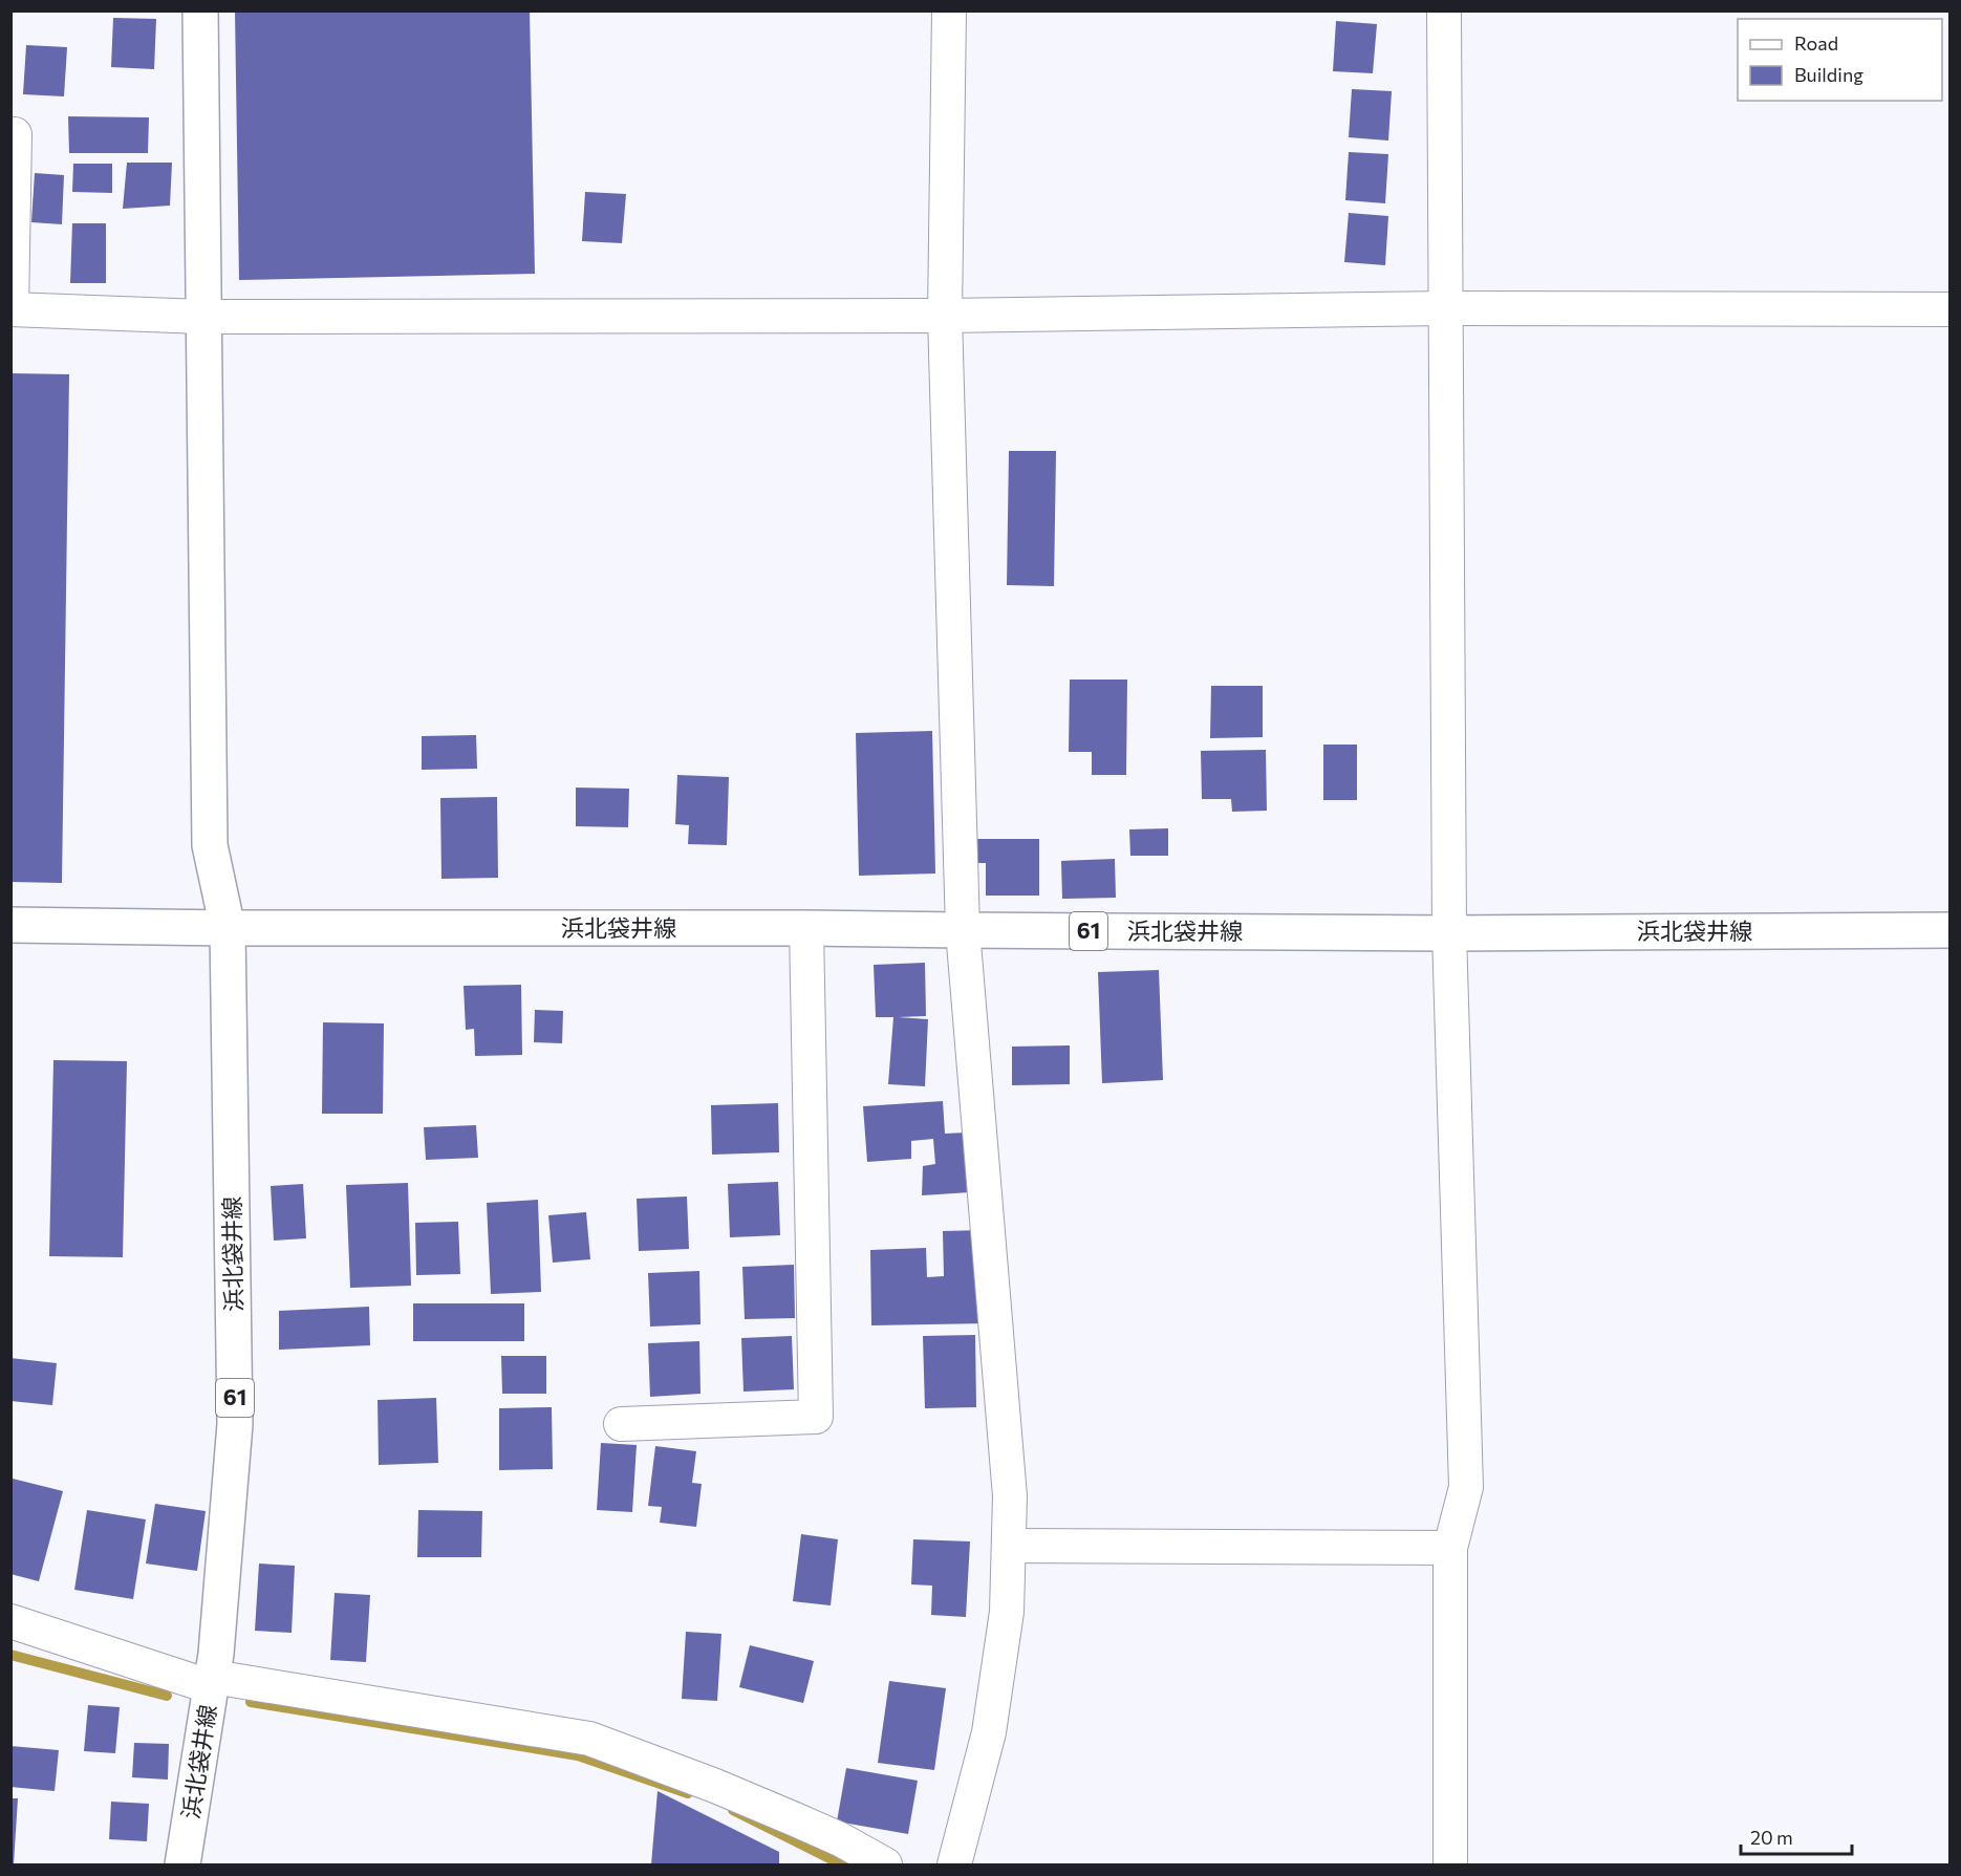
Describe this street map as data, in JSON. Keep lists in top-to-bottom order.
{
  "streets": {
    "main road": ["浜北袋井線", "61"]
  },
  "legend": ["Road", "Building"],
  "scale_bar": "20 m"
}
